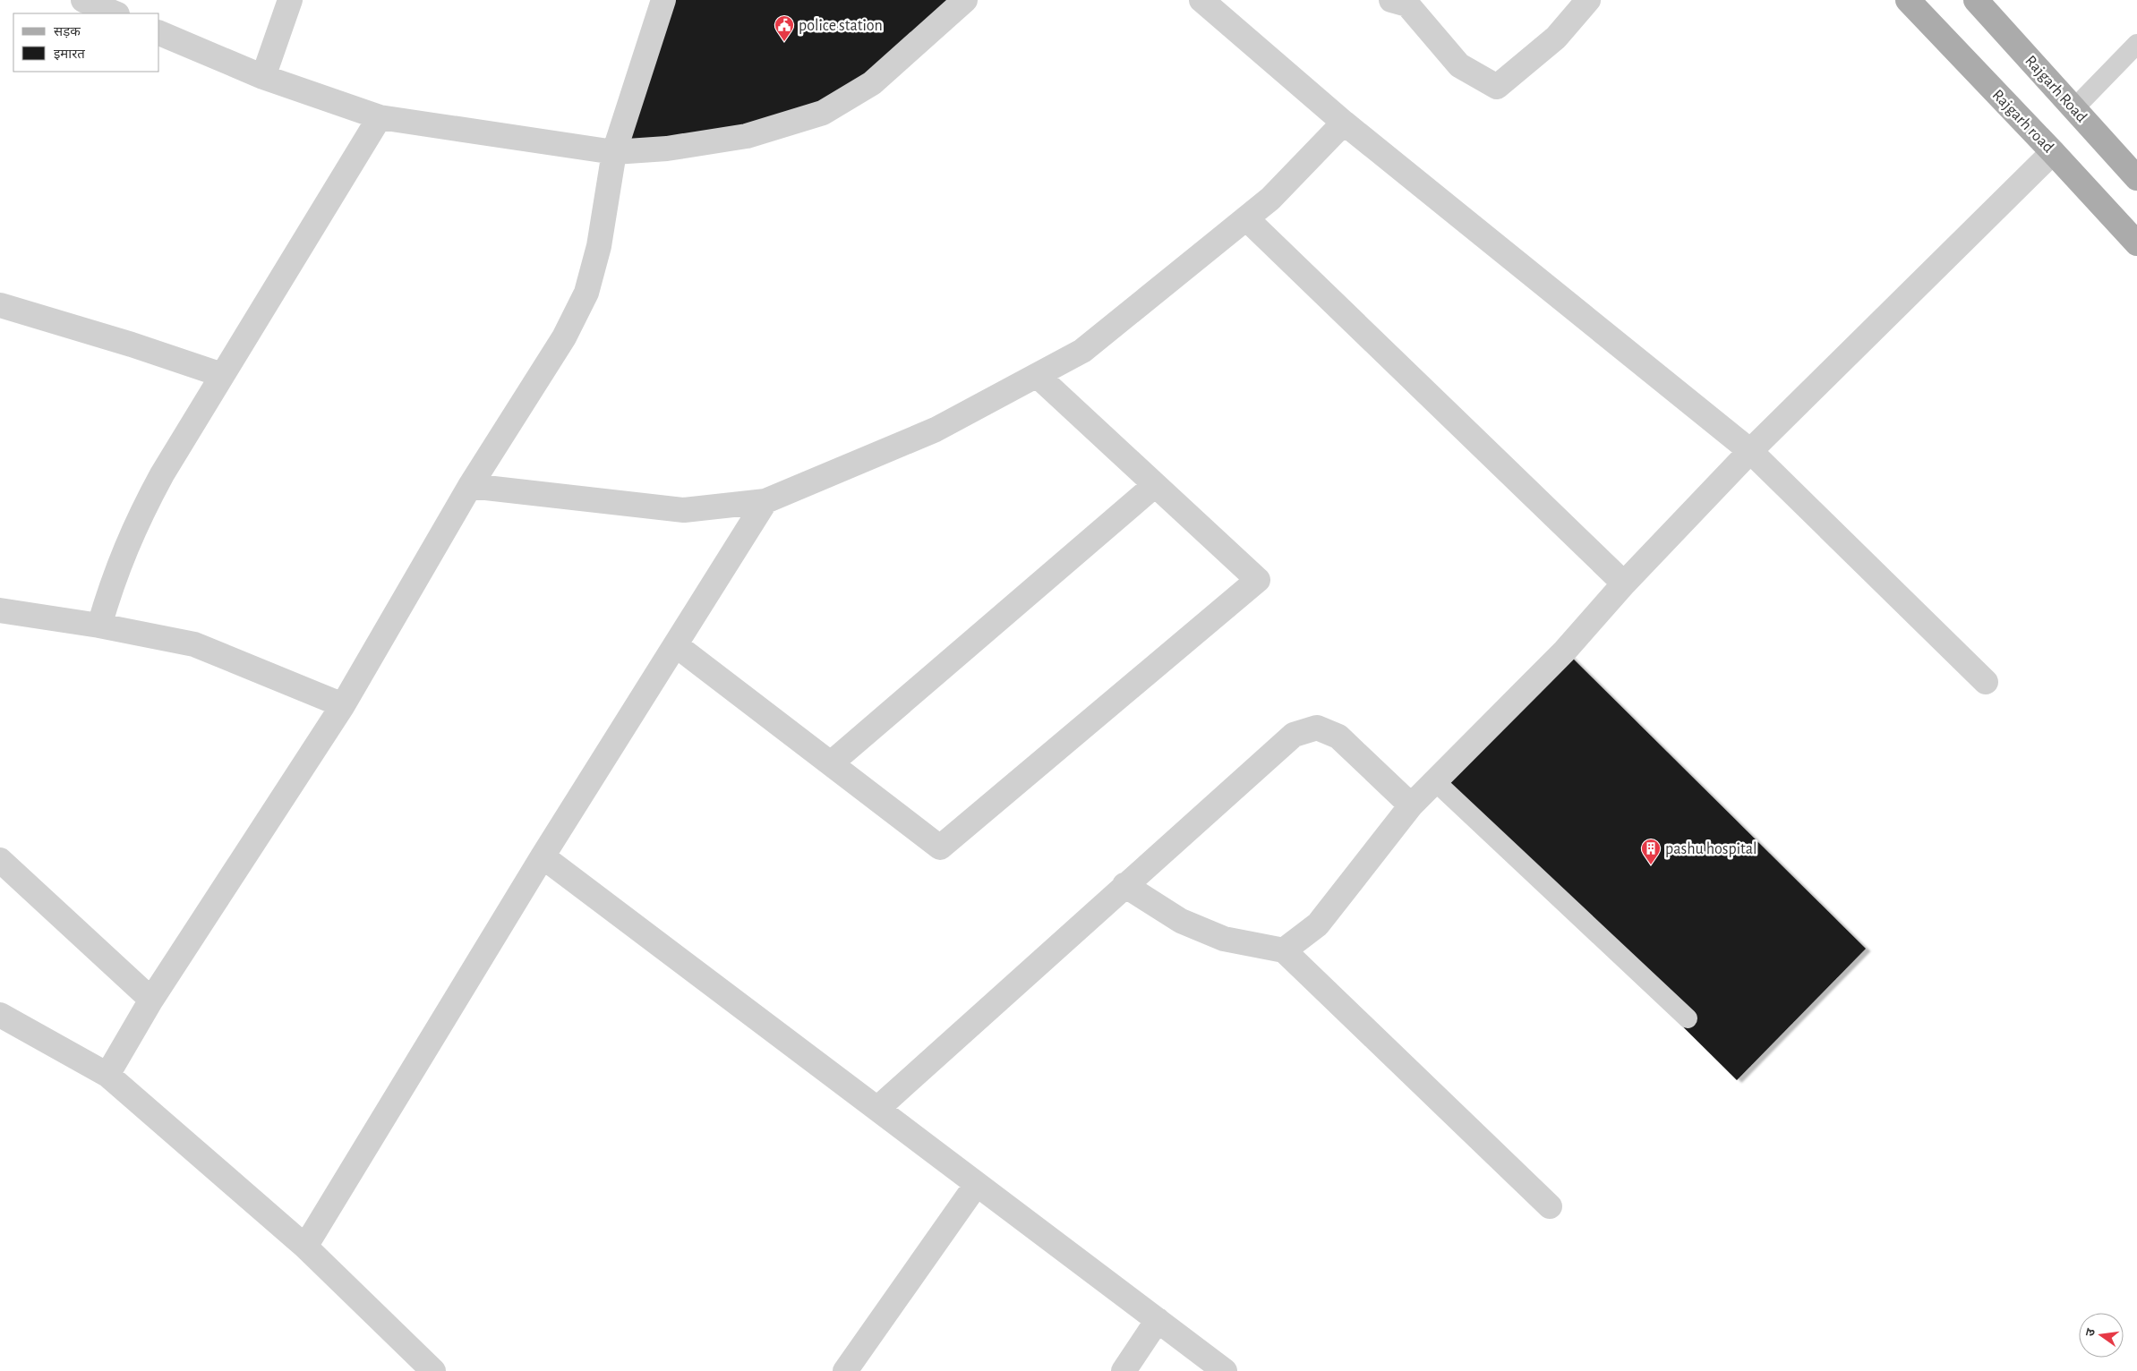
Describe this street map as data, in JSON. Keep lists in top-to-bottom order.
{
  "streets": {
    "main road": ["Rajgarh Road", "Rajgarh road"]
  },
  "places": {
    "public building": ["police station"],
    "building": ["pashu hospital"]
  },
  "legend": ["सड़क", "इमारत"],
  "north": "left"
}
